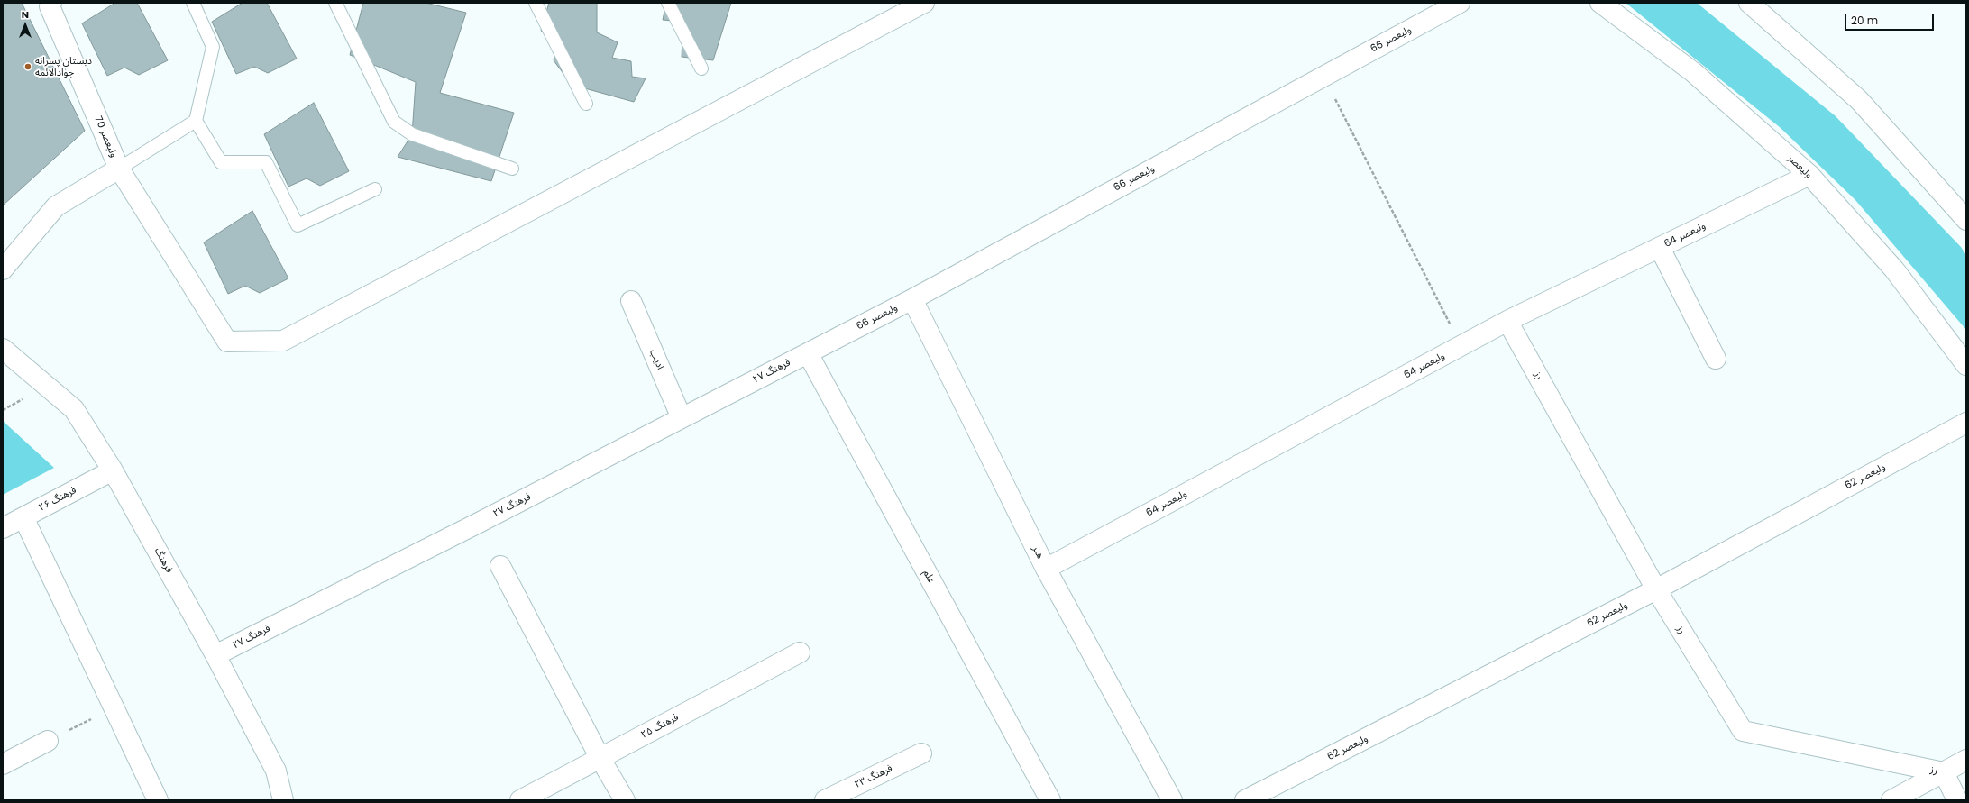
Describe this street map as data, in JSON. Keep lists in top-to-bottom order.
{
  "streets": {
    "street": [
      "ولیعصر 66",
      "ولیعصر 70",
      "ولیعصر",
      "ولیعصر 64",
      "ادیب",
      "فرهنگ ۲۷",
      "رز",
      "ولیعصر 62",
      "فرهنگ ۲۶",
      "هنر",
      "فرهنگ",
      "علم",
      "فرهنگ ۲۵",
      "فرهنگ ۲۳"
    ]
  },
  "crossings": [
    ["ولیعصر 66", "فرهنگ ۲۷"],
    ["ولیعصر 66", "هنر"],
    ["ولیعصر 66", "علم"],
    ["ولیعصر", "ولیعصر 64"],
    ["ولیعصر 64", "رز"],
    ["ولیعصر 64", "هنر"],
    ["ادیب", "فرهنگ ۲۷"],
    ["فرهنگ ۲۷", "فرهنگ"],
    ["فرهنگ ۲۷", "علم"],
    ["رز", "ولیعصر 62"],
    ["فرهنگ ۲۶", "فرهنگ"]
  ],
  "places": ["دبستان پسرانه جوادالائمه"],
  "scale_bar": "20 m",
  "north": "top"
}
